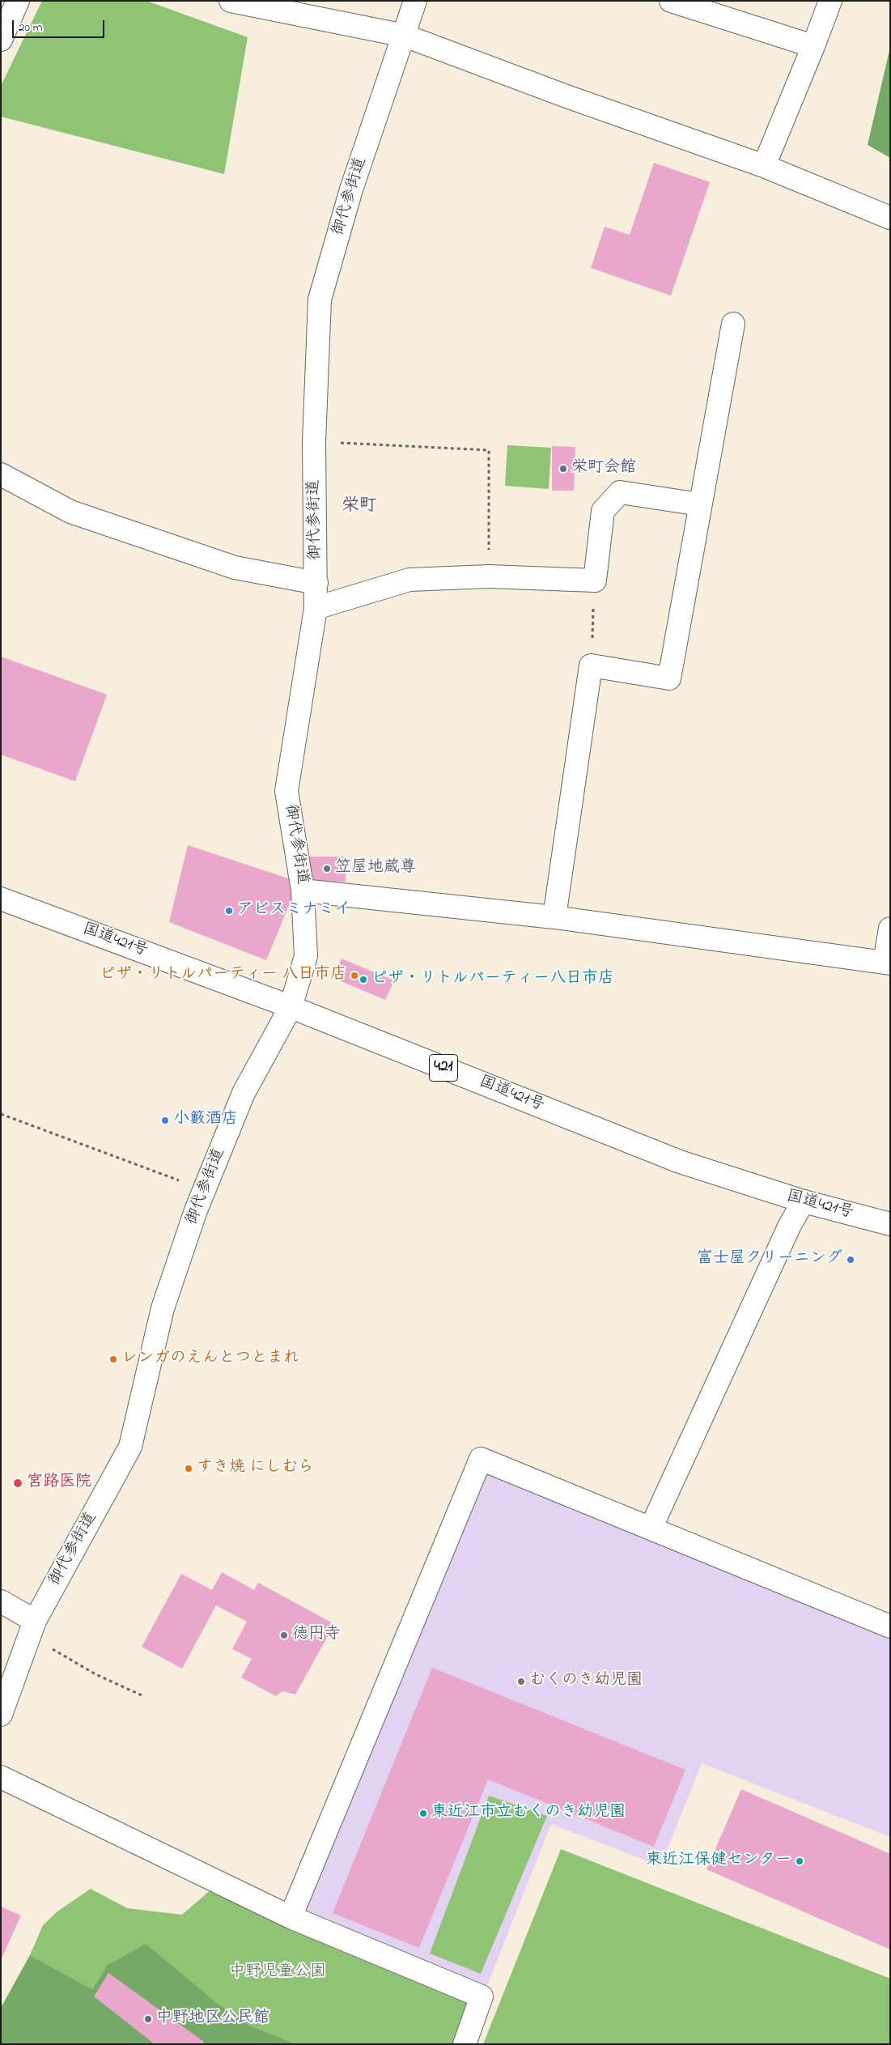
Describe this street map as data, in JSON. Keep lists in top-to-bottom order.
{
  "streets": {
    "main road": ["御代参街道", "国道421号", "421"]
  },
  "crossings": [
    ["御代参街道", "国道421号"]
  ],
  "districts": ["栄町"],
  "parks": ["中野児童公園"],
  "places": [
    "栄町会館",
    "笠屋地蔵尊",
    "アビスミナミイ",
    "ピザ・リトルパーティー 八日市店",
    "ピザ・リトルパーティー八日市店",
    "小籔酒店",
    "富士屋クリーニング",
    "レンガのえんとつとまれ",
    "すき焼 にしむら",
    "宮路医院",
    "徳円寺",
    "むくのき幼児園",
    "東近江市立むくのき幼児園",
    "東近江保健センター",
    "中野地区公民館"
  ],
  "scale_bar": "20 m"
}
